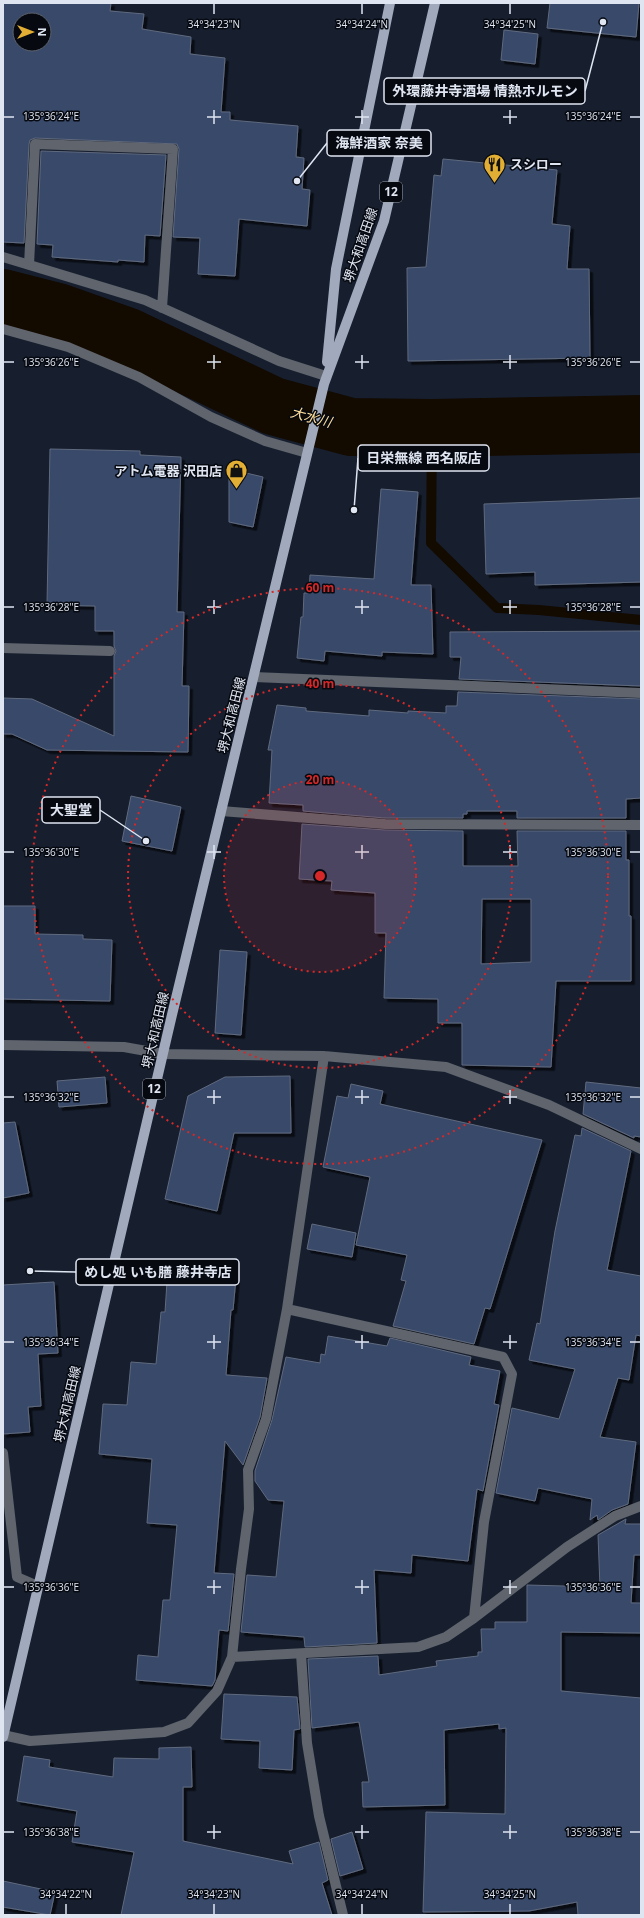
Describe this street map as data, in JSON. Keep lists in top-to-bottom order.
{
  "streets": {
    "main road": ["12", "堺大和高田線"]
  },
  "water": ["大水川"],
  "places": {
    "other": [
      "外環藤井寺酒場 情熱ホルモン",
      "海鮮酒家 奈美",
      "日栄無線 西名阪店",
      "大聖堂",
      "めし処 いも膳 藤井寺店"
    ],
    "restaurant": ["スシロー"],
    "shop": ["アトム電器 沢田店"]
  },
  "north": "right",
  "coordinates": [
    "34°34'23\"N",
    "34°34'24\"N",
    "34°34'25\"N",
    "135°36'24\"E",
    "135°36'26\"E",
    "135°36'28\"E",
    "135°36'30\"E",
    "135°36'32\"E",
    "135°36'34\"E",
    "135°36'36\"E",
    "135°36'38\"E",
    "34°34'22\"N"
  ],
  "rings": ["60 m", "40 m", "20 m"]
}
